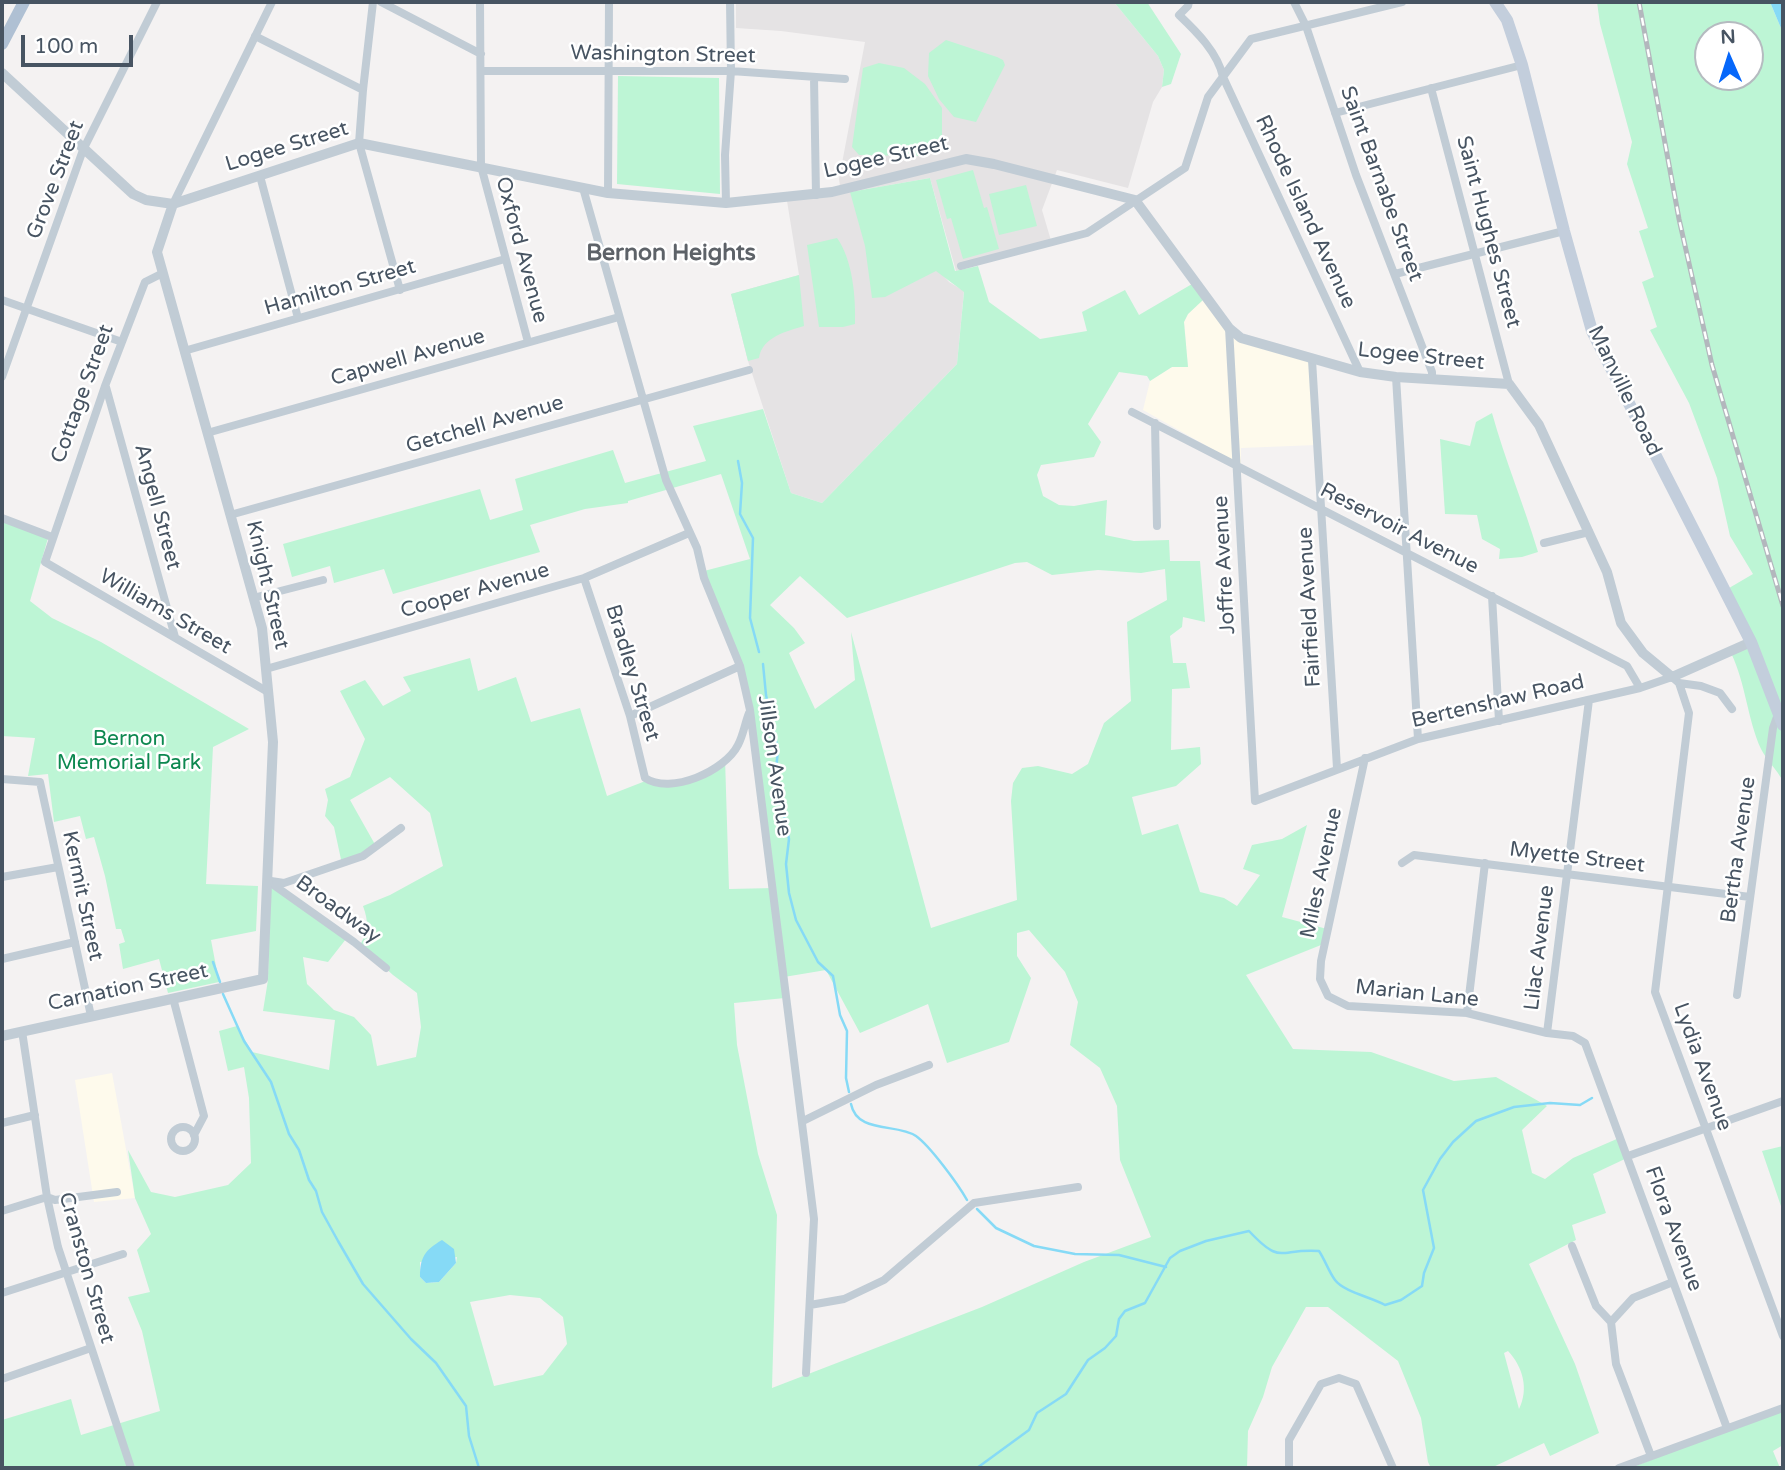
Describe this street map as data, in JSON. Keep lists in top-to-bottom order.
{
  "streets": {
    "main road": ["Manville Road"],
    "street": [
      "Washington Street",
      "Logee Street",
      "Grove Street",
      "Saint Barnabe Street",
      "Rhode Island Avenue",
      "Saint Hughes Street",
      "Oxford Avenue",
      "Hamilton Street",
      "Capwell Avenue",
      "Cottage Street",
      "Getchell Avenue",
      "Angell Street",
      "Reservoir Avenue",
      "Joffre Avenue",
      "Knight Street",
      "Cooper Avenue",
      "Fairfield Avenue",
      "Williams Street",
      "Bradley Street",
      "Bertenshaw Road",
      "Jillson Avenue",
      "Bertha Avenue",
      "Myette Street",
      "Miles Avenue",
      "Kermit Street",
      "Broadway",
      "Lilac Avenue",
      "Carnation Street",
      "Marian Lane",
      "Lydia Avenue",
      "Flora Avenue",
      "Cranston Street"
    ]
  },
  "crossings": [
    ["Washington Street", "Oxford Avenue"],
    ["Logee Street", "Grove Street"],
    ["Logee Street", "Saint Barnabe Street"],
    ["Logee Street", "Rhode Island Avenue"],
    ["Logee Street", "Saint Hughes Street"],
    ["Logee Street", "Oxford Avenue"],
    ["Logee Street", "Joffre Avenue"],
    ["Logee Street", "Knight Street"],
    ["Logee Street", "Fairfield Avenue"],
    ["Logee Street", "Bertenshaw Road"],
    ["Logee Street", "Jillson Avenue"],
    ["Logee Street", "Lydia Avenue"],
    ["Oxford Avenue", "Hamilton Street"],
    ["Oxford Avenue", "Capwell Avenue"],
    ["Hamilton Street", "Knight Street"],
    ["Capwell Avenue", "Knight Street"],
    ["Capwell Avenue", "Jillson Avenue"],
    ["Manville Road", "Bertenshaw Road"],
    ["Manville Road", "Bertha Avenue"],
    ["Cottage Street", "Angell Street"],
    ["Cottage Street", "Knight Street"],
    ["Cottage Street", "Williams Street"],
    ["Getchell Avenue", "Knight Street"],
    ["Getchell Avenue", "Jillson Avenue"],
    ["Angell Street", "Williams Street"],
    ["Reservoir Avenue", "Joffre Avenue"],
    ["Reservoir Avenue", "Fairfield Avenue"],
    ["Reservoir Avenue", "Bertenshaw Road"],
    ["Joffre Avenue", "Bertenshaw Road"],
    ["Knight Street", "Cooper Avenue"],
    ["Knight Street", "Williams Street"],
    ["Knight Street", "Broadway"],
    ["Knight Street", "Carnation Street"],
    ["Cooper Avenue", "Bradley Street"],
    ["Cooper Avenue", "Jillson Avenue"],
    ["Fairfield Avenue", "Bertenshaw Road"],
    ["Bradley Street", "Jillson Avenue"],
    ["Bertenshaw Road", "Miles Avenue"],
    ["Bertenshaw Road", "Lilac Avenue"],
    ["Bertenshaw Road", "Lydia Avenue"],
    ["Bertha Avenue", "Myette Street"],
    ["Myette Street", "Lilac Avenue"],
    ["Myette Street", "Lydia Avenue"],
    ["Miles Avenue", "Marian Lane"],
    ["Kermit Street", "Carnation Street"],
    ["Lilac Avenue", "Marian Lane"],
    ["Carnation Street", "Cranston Street"],
    ["Marian Lane", "Flora Avenue"]
  ],
  "districts": ["Bernon Heights"],
  "parks": ["Bernon Memorial Park"],
  "scale_bar": "100 m",
  "north": "top"
}
